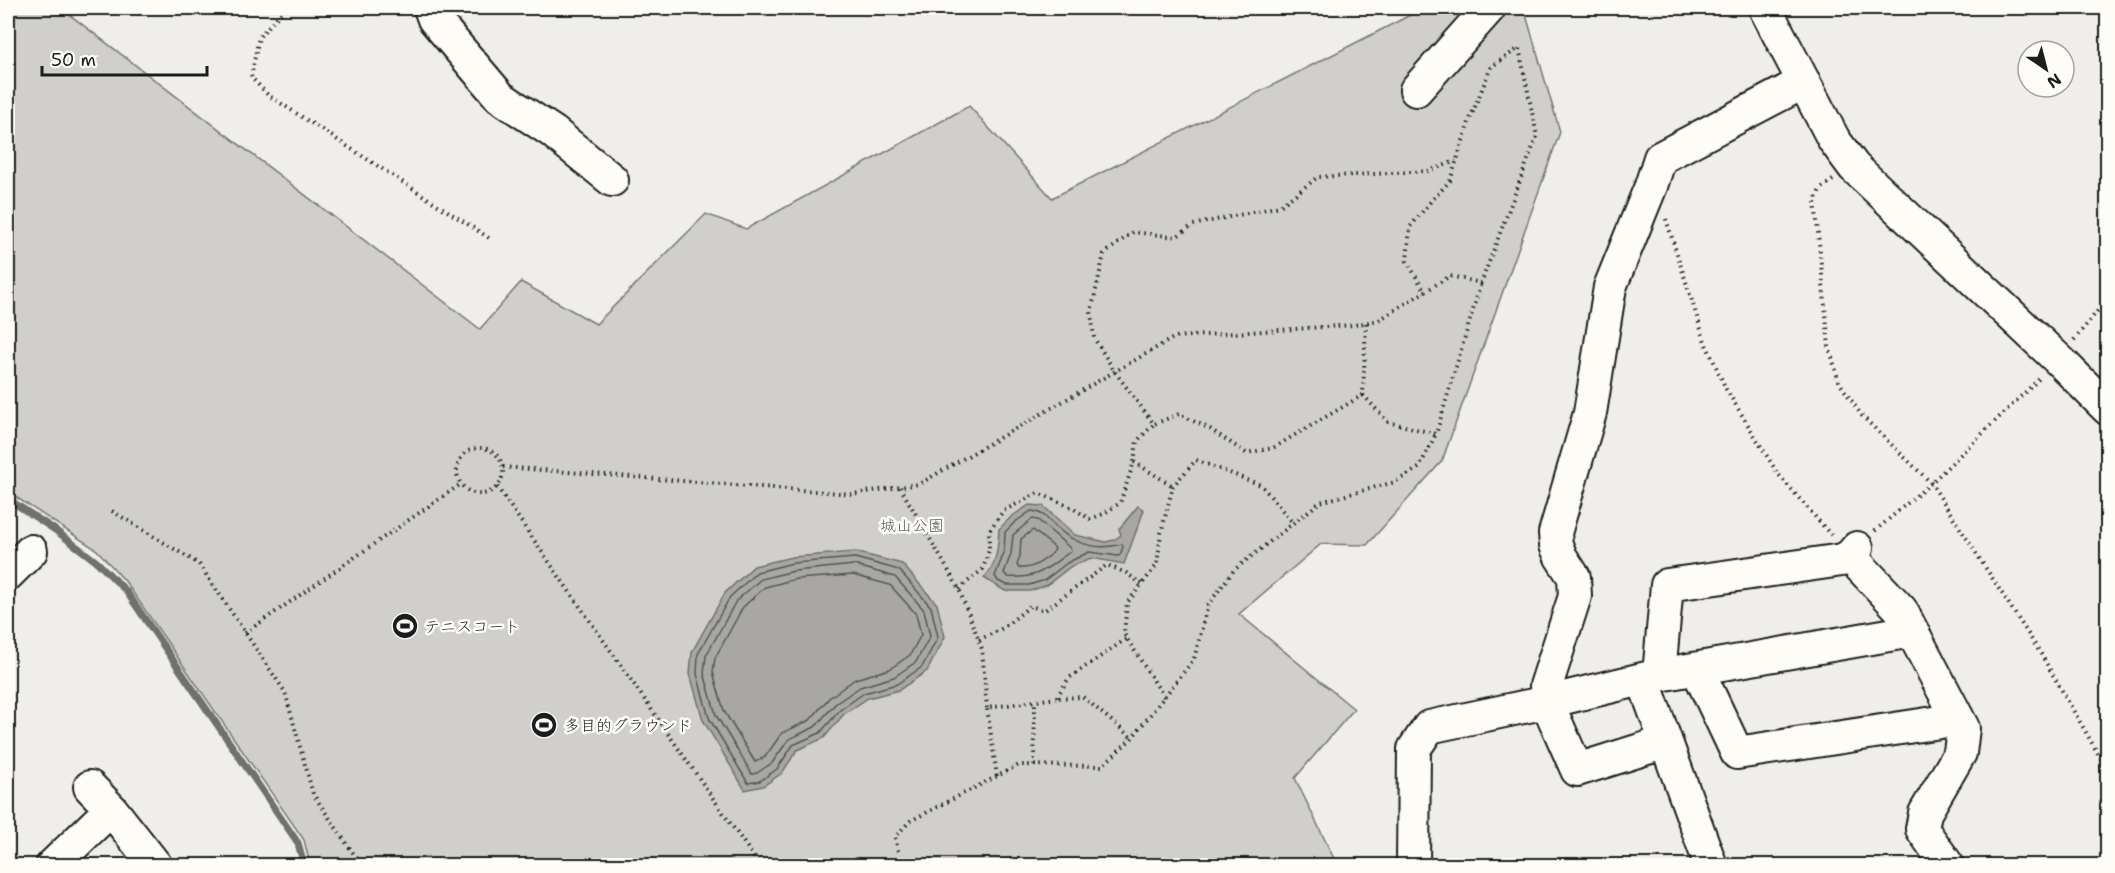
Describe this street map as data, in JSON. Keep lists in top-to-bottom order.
{
  "parks": ["城山公園"],
  "places": {
    "sports": ["テニスコート", "多目的グラウンド"]
  },
  "scale_bar": "50 m",
  "north": "bottom right"
}
